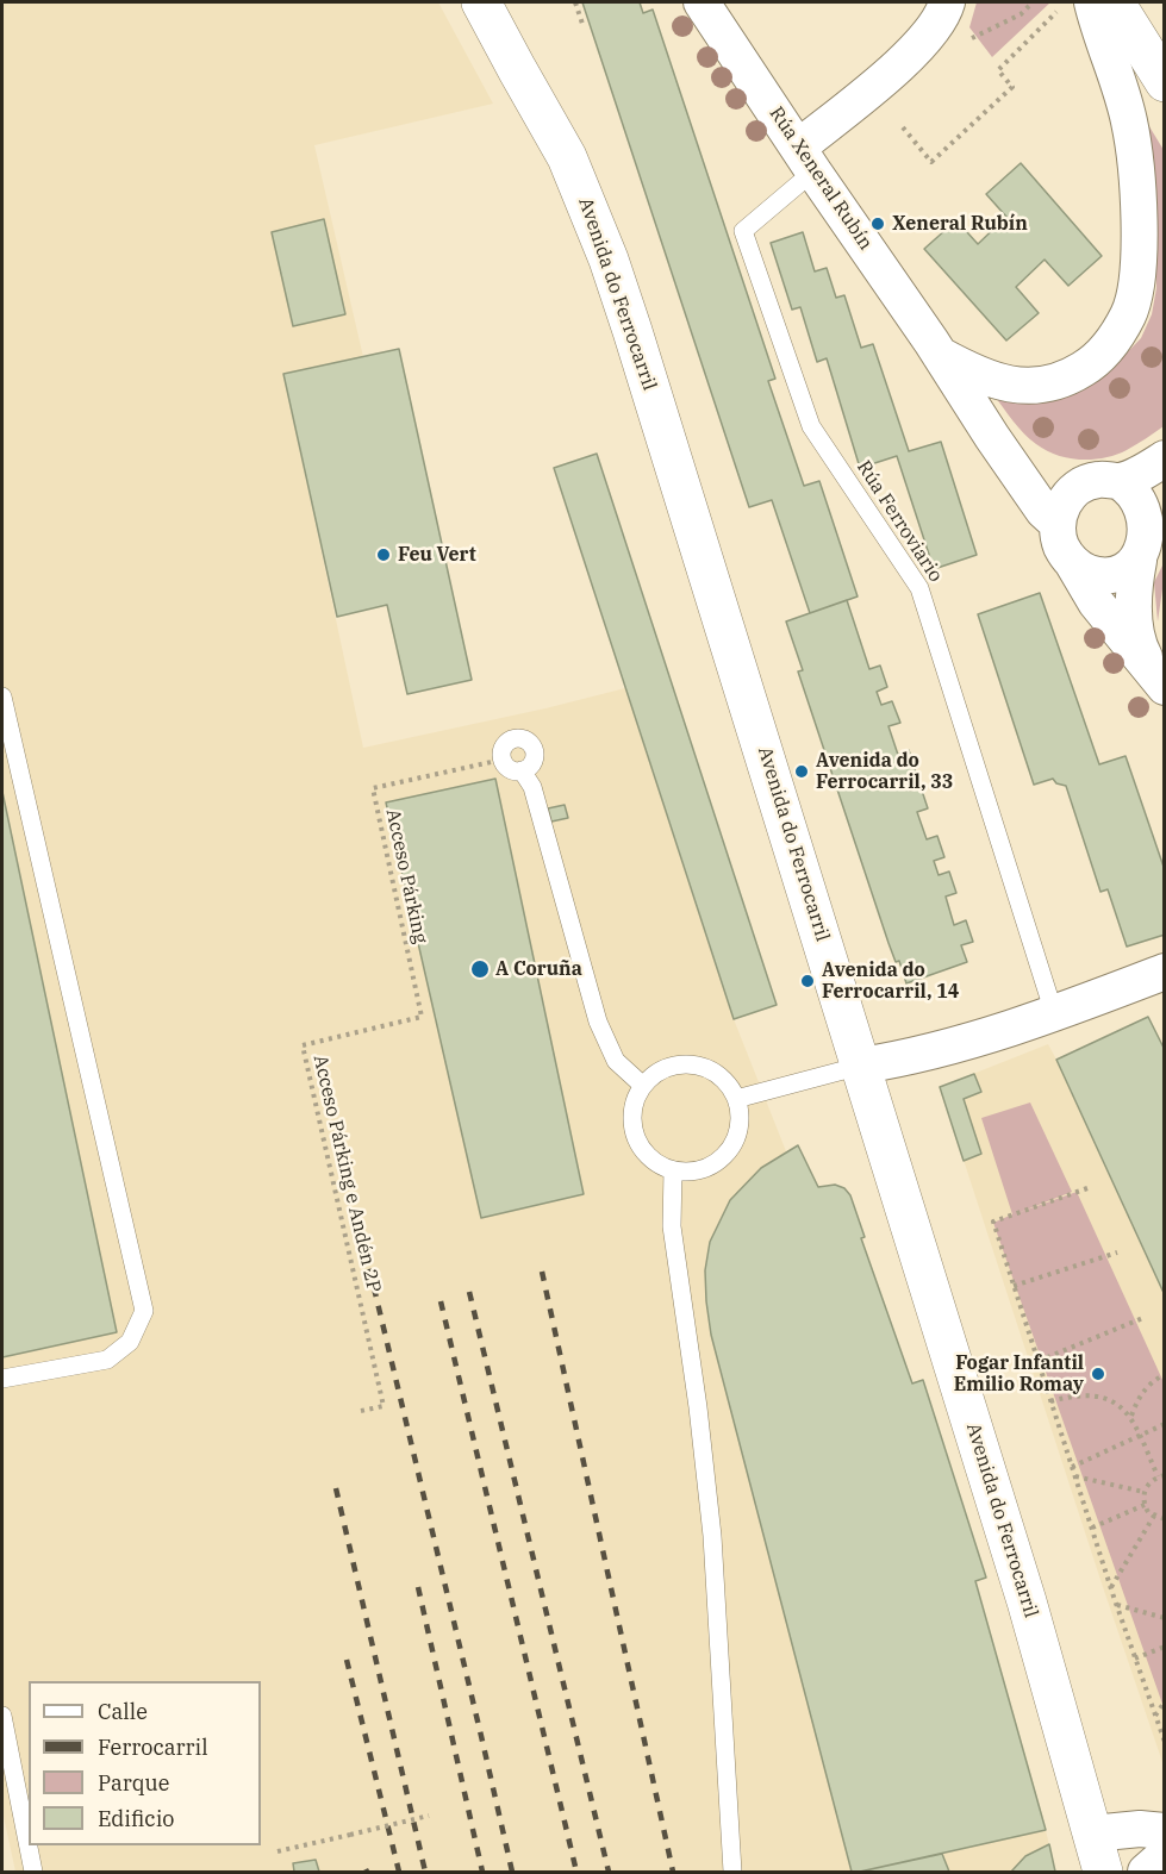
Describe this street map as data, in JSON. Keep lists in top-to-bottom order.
{
  "streets": {
    "street": ["Rúa Xeneral Rubín", "Avenida do Ferrocarril"],
    "lane": ["Rúa Ferroviario"],
    "path": ["Acceso Párking", "Acceso Párking e Andén 2P"]
  },
  "crossings": [
    ["Rúa Xeneral Rubín", "Rúa Ferroviario"],
    ["Acceso Párking", "Acceso Párking e Andén 2P"]
  ],
  "places": [
    "Xeneral Rubín",
    "Feu Vert",
    "Avenida do Ferrocarril, 33",
    "A Coruña",
    "Avenida do Ferrocarril, 14",
    "Fogar Infantil Emilio Romay"
  ],
  "legend": [
    "Calle",
    "Ferrocarril",
    "Parque",
    "Edificio"
  ]
}
